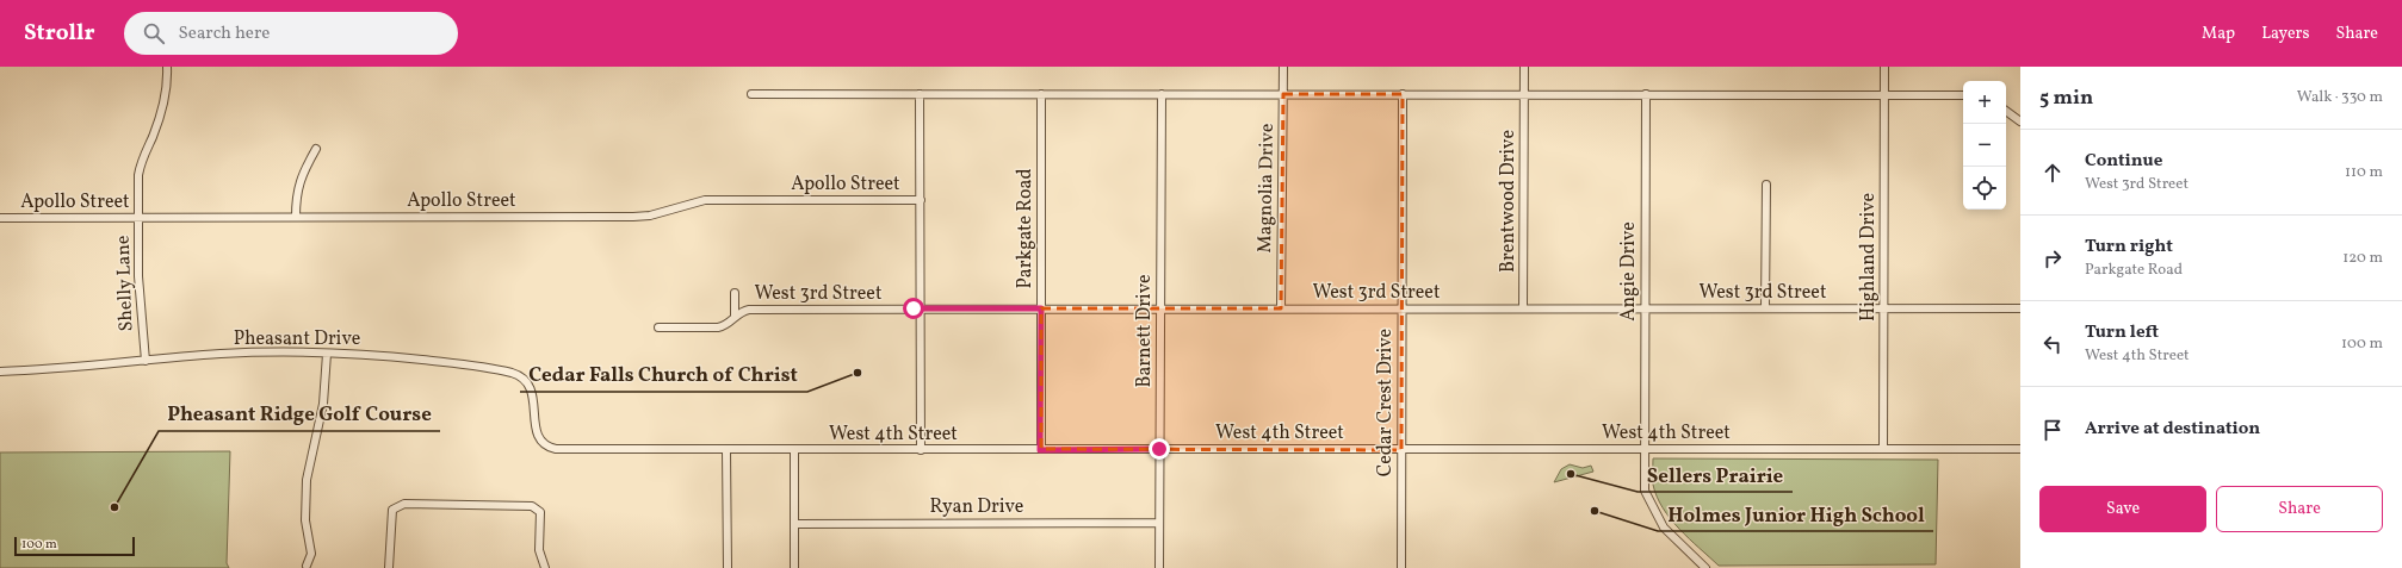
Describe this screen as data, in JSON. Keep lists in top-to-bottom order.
{
  "streets": {
    "street": [
      "Apollo Street",
      "Magnolia Drive",
      "Brentwood Drive",
      "Parkgate Road",
      "Highland Drive",
      "Angie Drive",
      "Shelly Lane",
      "West 3rd Street",
      "Barnett Drive",
      "Pheasant Drive",
      "Cedar Crest Drive",
      "West 4th Street",
      "Ryan Drive"
    ]
  },
  "crossings": [
    ["Apollo Street", "Shelly Lane"],
    ["Magnolia Drive", "West 3rd Street"],
    ["Brentwood Drive", "West 3rd Street"],
    ["Parkgate Road", "West 3rd Street"],
    ["Parkgate Road", "West 4th Street"],
    ["Highland Drive", "West 3rd Street"],
    ["Highland Drive", "West 4th Street"],
    ["Angie Drive", "West 3rd Street"],
    ["Angie Drive", "West 4th Street"],
    ["Shelly Lane", "Pheasant Drive"],
    ["West 3rd Street", "Barnett Drive"],
    ["West 3rd Street", "Cedar Crest Drive"],
    ["Barnett Drive", "West 4th Street"],
    ["Barnett Drive", "Ryan Drive"],
    ["Pheasant Drive", "West 4th Street"],
    ["Cedar Crest Drive", "West 4th Street"]
  ],
  "places": [
    "Cedar Falls Church of Christ",
    "Sellers Prairie",
    "Pheasant Ridge Golf Course",
    "Holmes Junior High School"
  ],
  "scale_bar": "100 m",
  "page": {
    "header": "Strollr",
    "search": "Search here",
    "nav": ["Map", "Layers", "Share"],
    "heading": ["5 min", "Walk · 330 m"],
    "map_buttons": ["+", "−"],
    "list": [
      ["Continue", "West 3rd Street", "110 m"],
      ["Turn right", "Parkgate Road", "120 m"],
      ["Turn left", "West 4th Street", "100 m"],
      "Arrive at destination"
    ],
    "buttons": ["Save", "Share"],
    "scale": "100 m"
  }
}
